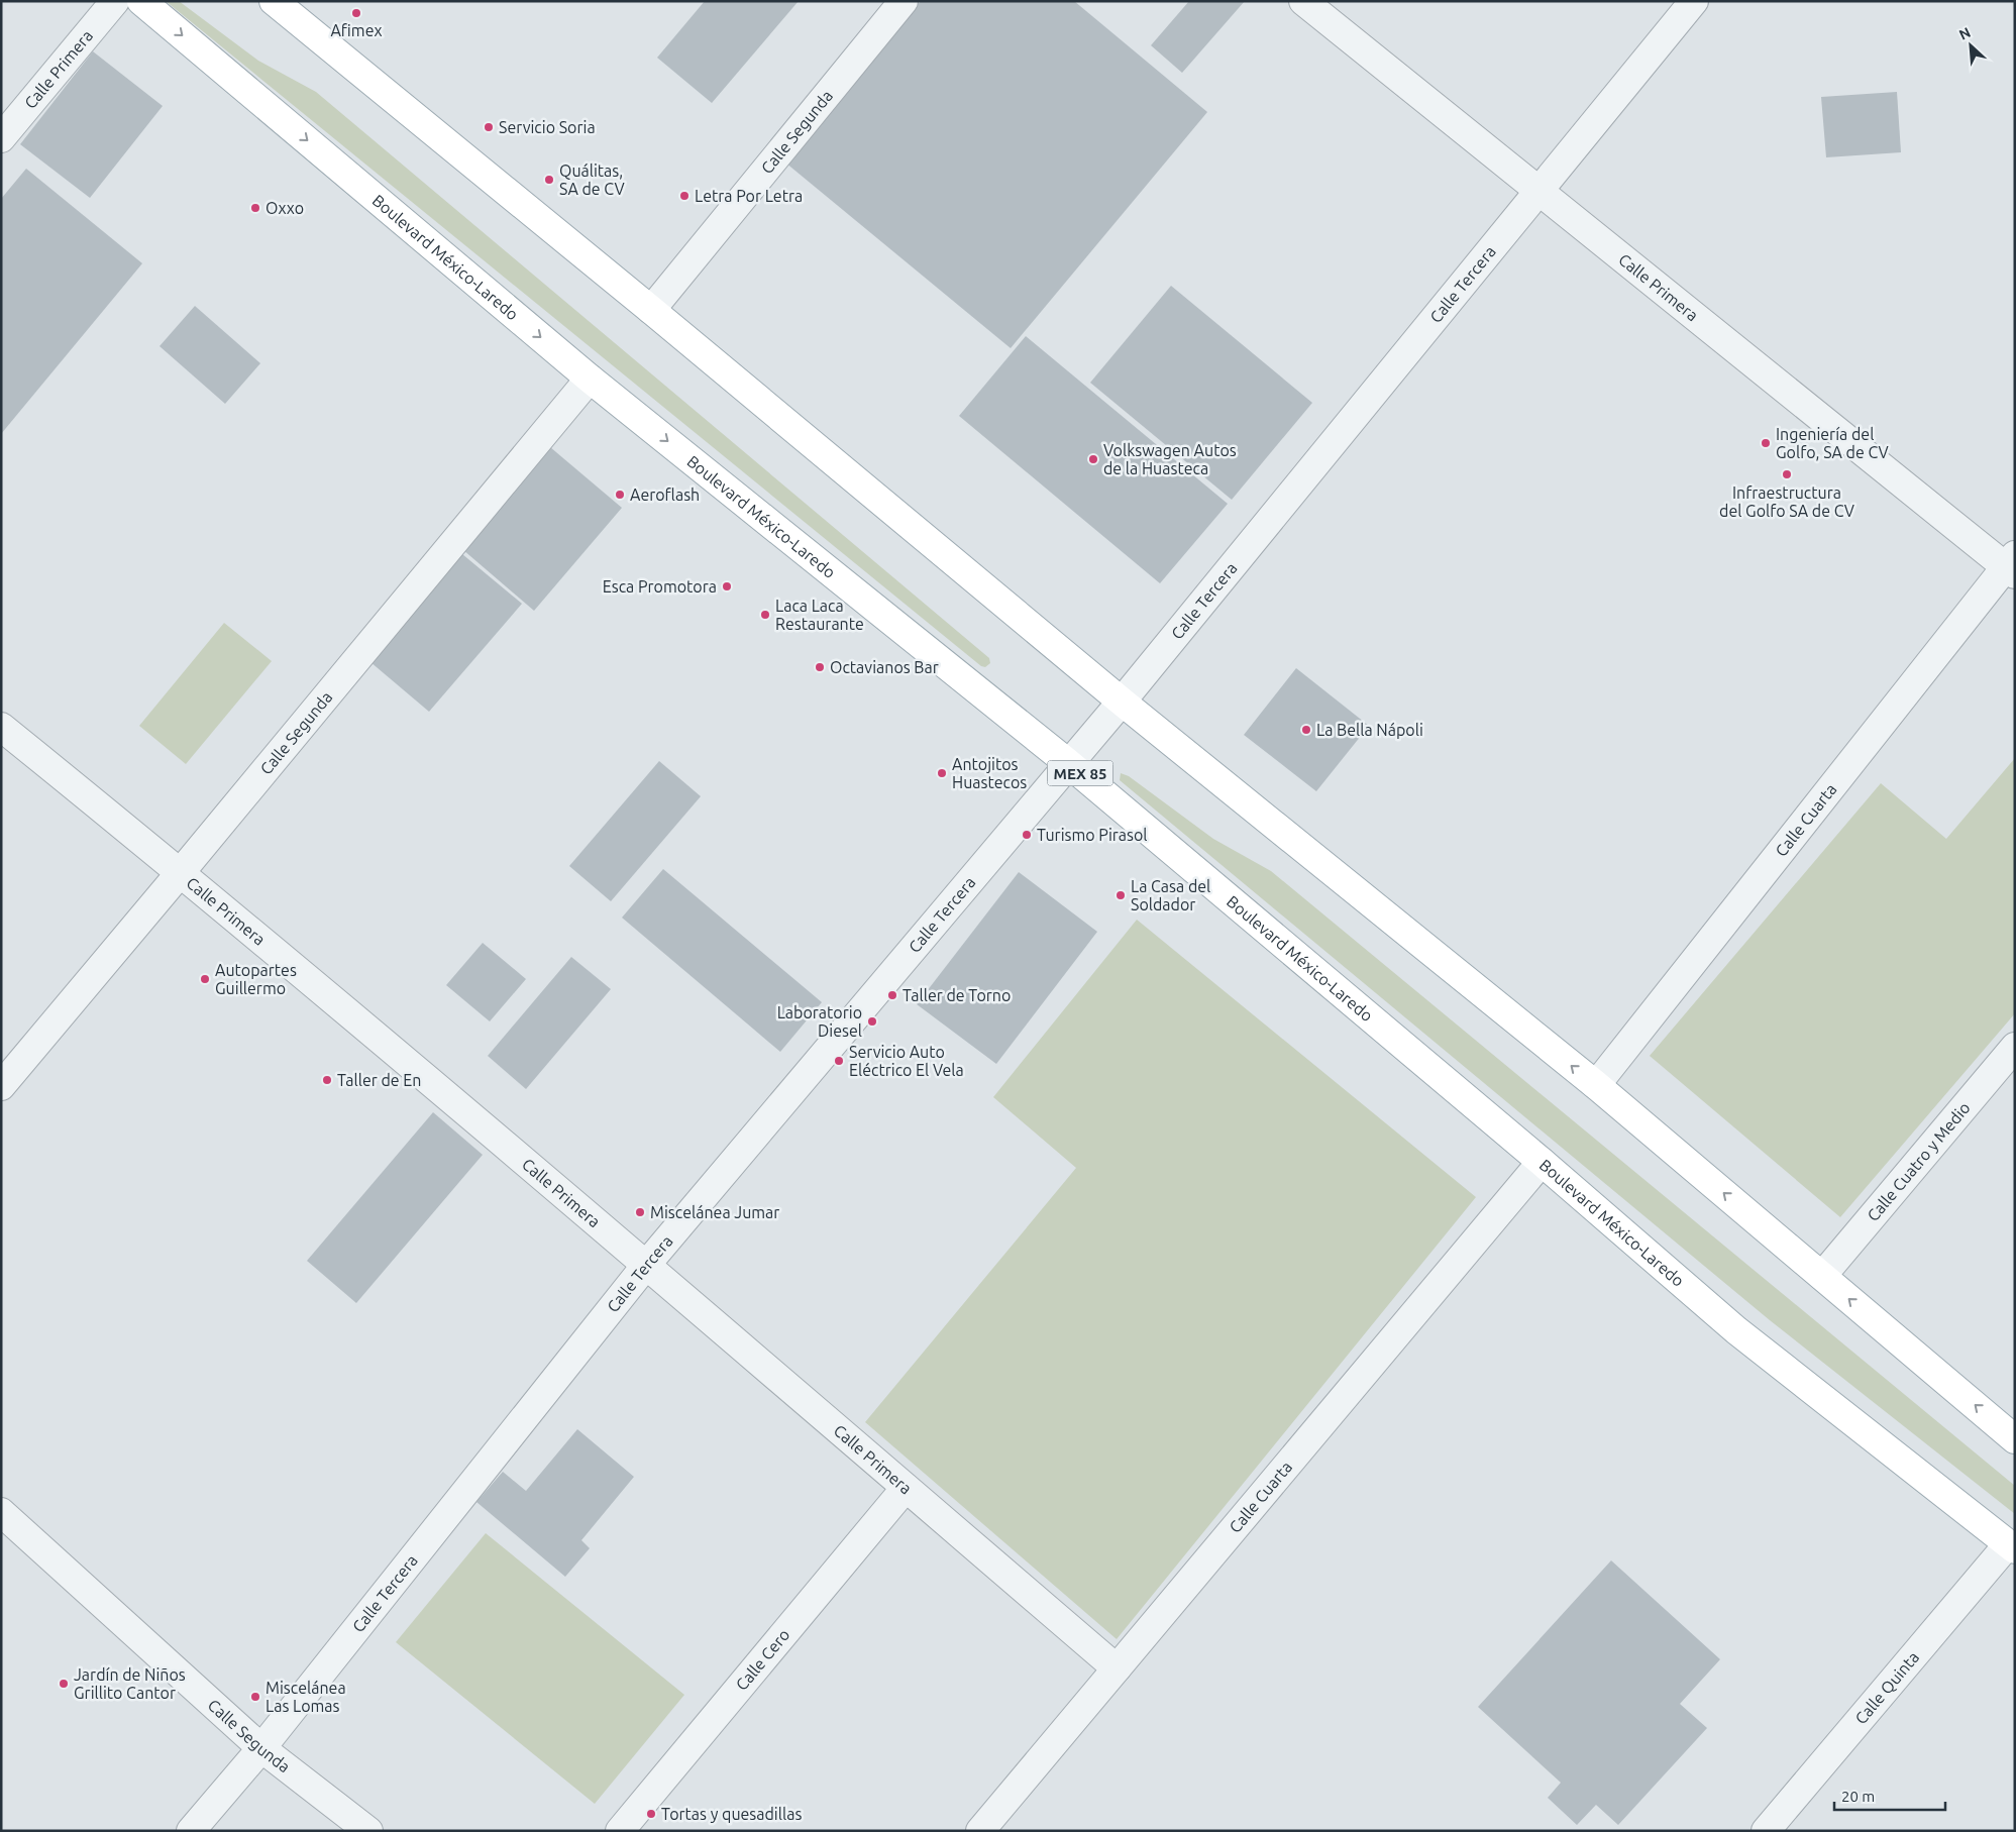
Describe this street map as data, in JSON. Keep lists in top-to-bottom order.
{
  "streets": {
    "main road": ["Boulevard México-Laredo", "MEX 85"],
    "street": [
      "Calle Primera",
      "Calle Segunda",
      "Calle Tercera",
      "Calle Cuarta",
      "Calle Cuatro y Medio",
      "Calle Cero",
      "Calle Quinta"
    ]
  },
  "crossings": [
    ["Calle Primera", "Calle Segunda"],
    ["Calle Primera", "Calle Tercera"],
    ["Calle Primera", "Calle Cuarta"],
    ["Calle Primera", "Calle Cero"],
    ["Calle Segunda", "Boulevard México-Laredo"],
    ["Calle Segunda", "Calle Tercera"],
    ["Boulevard México-Laredo", "Calle Tercera"],
    ["Boulevard México-Laredo", "Calle Cuarta"],
    ["Boulevard México-Laredo", "Calle Quinta"]
  ],
  "places": [
    "Afimex",
    "Servicio Soria",
    "Quálitas, SA de CV",
    "Letra Por Letra",
    "Oxxo",
    "Ingeniería del Golfo, SA de CV",
    "Volkswagen Autos de la Huasteca",
    "Infraestructura del Golfo SA de CV",
    "Aeroflash",
    "Esca Promotora",
    "Laca Laca Restaurante",
    "Octavianos Bar",
    "La Bella Nápoli",
    "Antojitos Huastecos",
    "Turismo Pirasol",
    "La Casa del Soldador",
    "Autopartes Guillermo",
    "Taller de Torno",
    "Laboratorio Diesel",
    "Servicio Auto Eléctrico El Vela",
    "Taller de En",
    "Miscelánea Jumar",
    "Jardín de Niños Grillito Cantor",
    "Miscelánea Las Lomas",
    "Tortas y quesadillas"
  ],
  "scale_bar": "20 m",
  "north": "top left"
}
